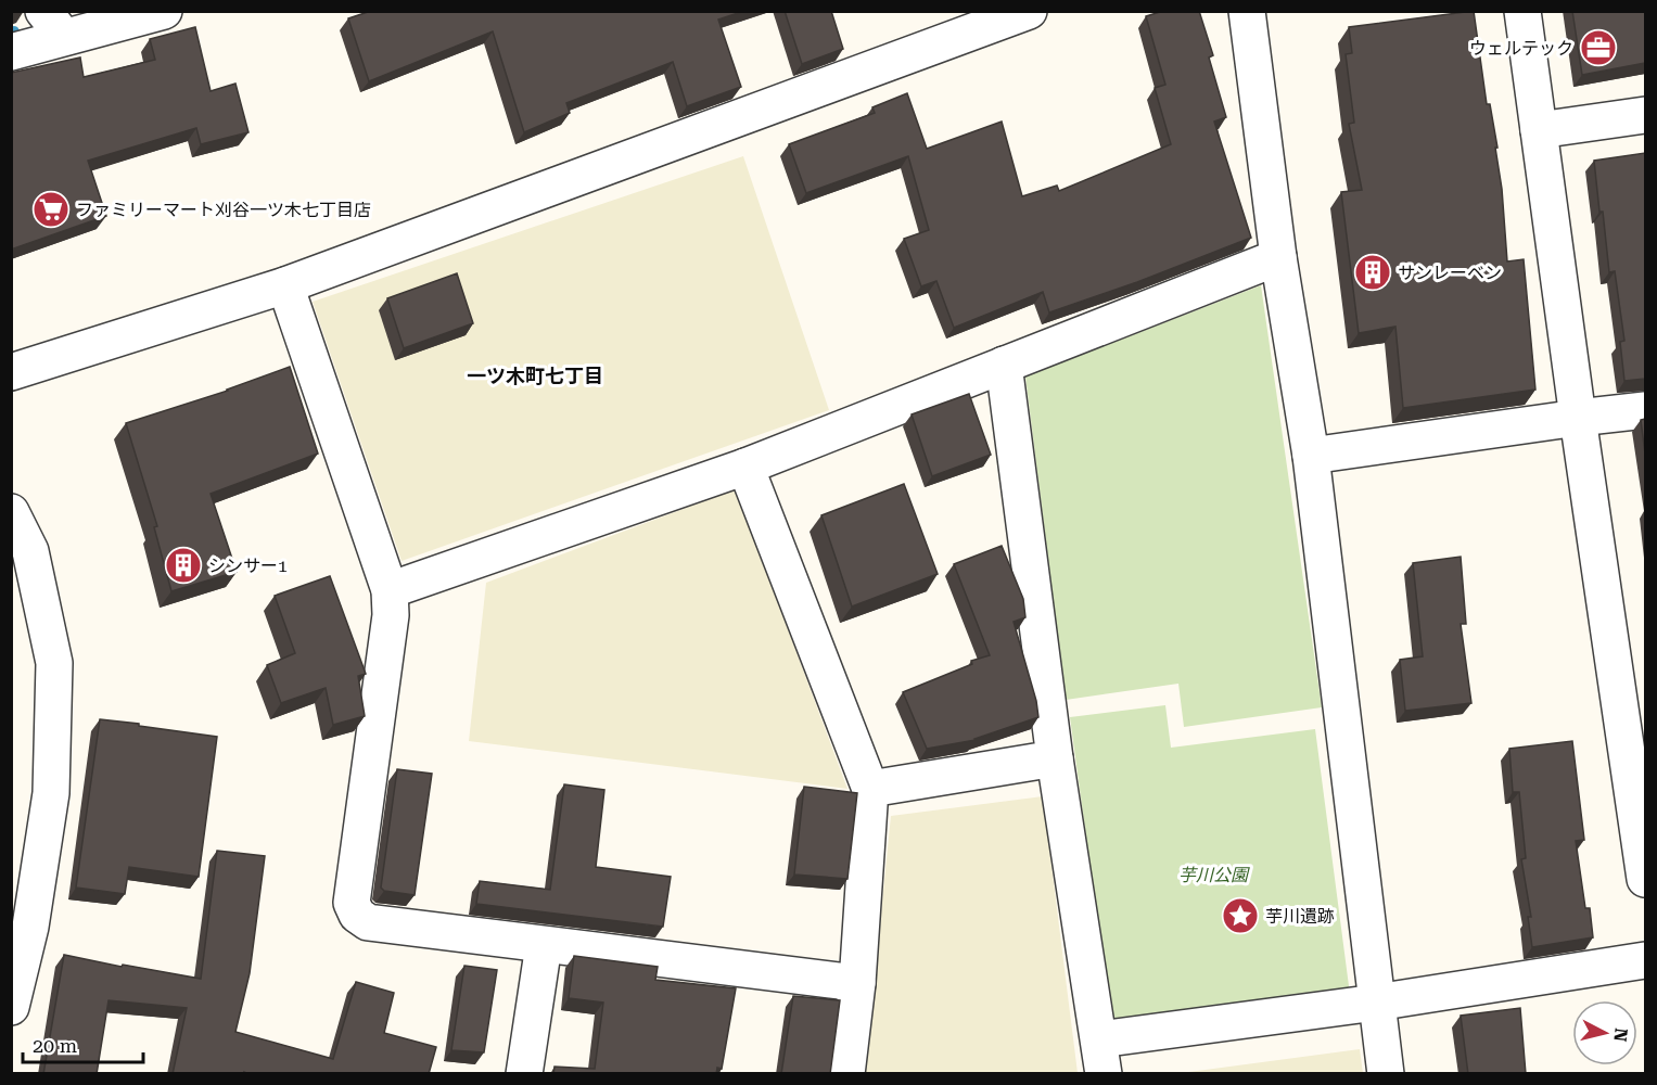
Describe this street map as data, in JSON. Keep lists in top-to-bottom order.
{
  "districts": ["一ツ木町七丁目"],
  "parks": ["芋川公園"],
  "places": {
    "office": ["ウェルテック"],
    "supermarket": ["ファミリーマート刈谷一ツ木七丁目店"],
    "building": ["サンレーベン", "シンサー1"],
    "place": ["芋川遺跡"]
  },
  "scale_bar": "20 m",
  "north": "right"
}
